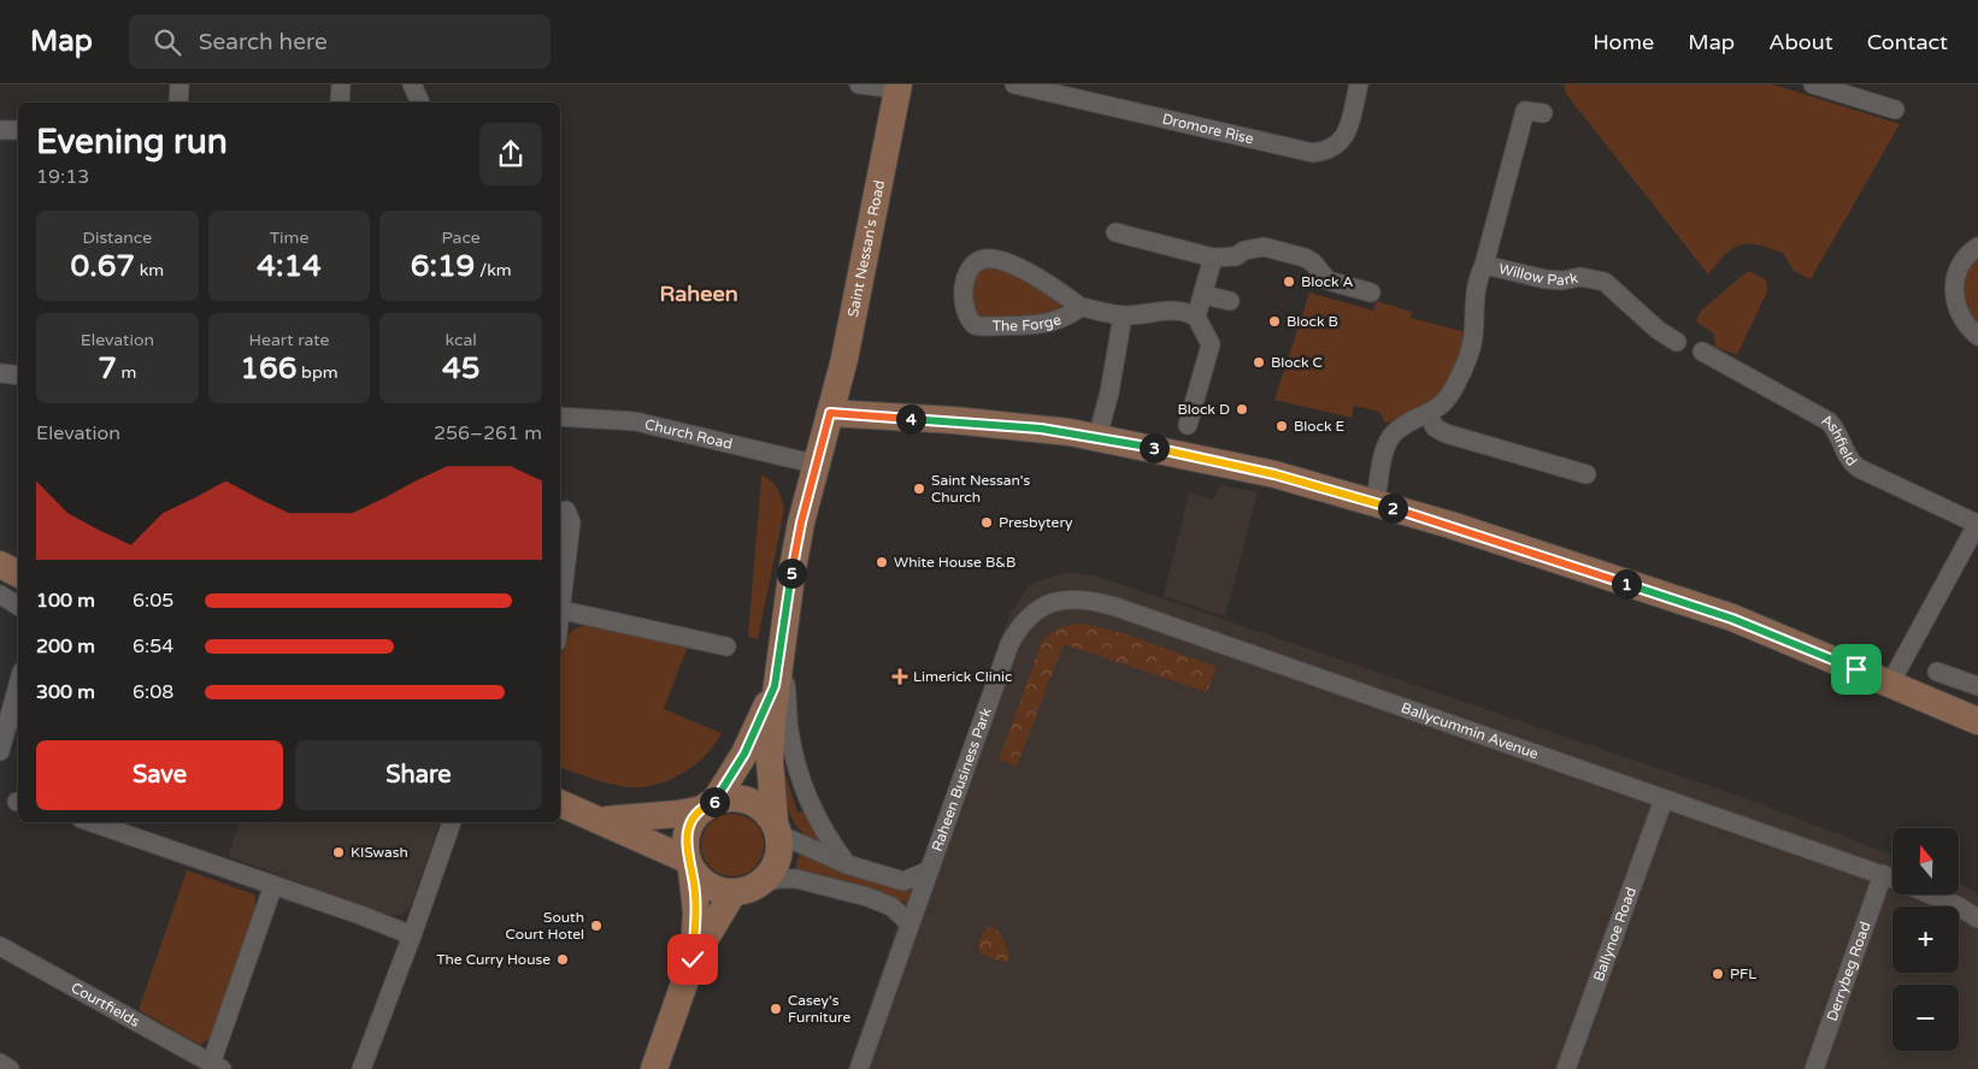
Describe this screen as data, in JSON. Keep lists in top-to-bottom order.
{
  "streets": {
    "main road": ["Saint Nessan's Road"],
    "street": [
      "Dromore Rise",
      "Willow Park",
      "The Forge",
      "Church Road",
      "Ashfield",
      "Ballycummin Avenue",
      "Raheen Business Park",
      "Ballynoe Road",
      "Derrybeg Road",
      "Courtfields"
    ]
  },
  "crossings": [
    ["Saint Nessan's Road", "Church Road"],
    ["Ballycummin Avenue", "Raheen Business Park"],
    ["Ballycummin Avenue", "Ballynoe Road"],
    ["Ballycummin Avenue", "Derrybeg Road"]
  ],
  "districts": ["Raheen"],
  "places": {
    "other": [
      "Block A",
      "Block B",
      "Block C",
      "Block D",
      "Block E",
      "Saint Nessan's Church",
      "Presbytery",
      "White House B&B",
      "KISwash",
      "South Court Hotel",
      "The Curry House",
      "PFL",
      "Casey's Furniture"
    ],
    "health": ["Limerick Clinic"]
  },
  "north": "top",
  "page": {
    "header": "Map",
    "search": "Search here",
    "nav": [
      "Home",
      "Map",
      "About",
      "Contact"
    ],
    "heading": ["Evening run", "19:13"],
    "stats": [
      ["Distance", "0.67 km"],
      ["Time", "4:14"],
      ["Pace", "6:19 /km"],
      ["Elevation", "7 m"],
      ["Heart rate", "166 bpm"],
      ["kcal", "45"]
    ],
    "pins": [
      "4",
      "3",
      "2",
      "5",
      "1",
      "6"
    ],
    "chart": ["Elevation", "256–261 m"],
    "list": [
      {
        "name": "100 m",
        "note": "6:05"
      },
      {
        "name": "200 m",
        "note": "6:54"
      },
      {
        "name": "300 m",
        "note": "6:08"
      }
    ],
    "buttons": ["Save", "Share"],
    "map_buttons": ["+", "−"]
  }
}
